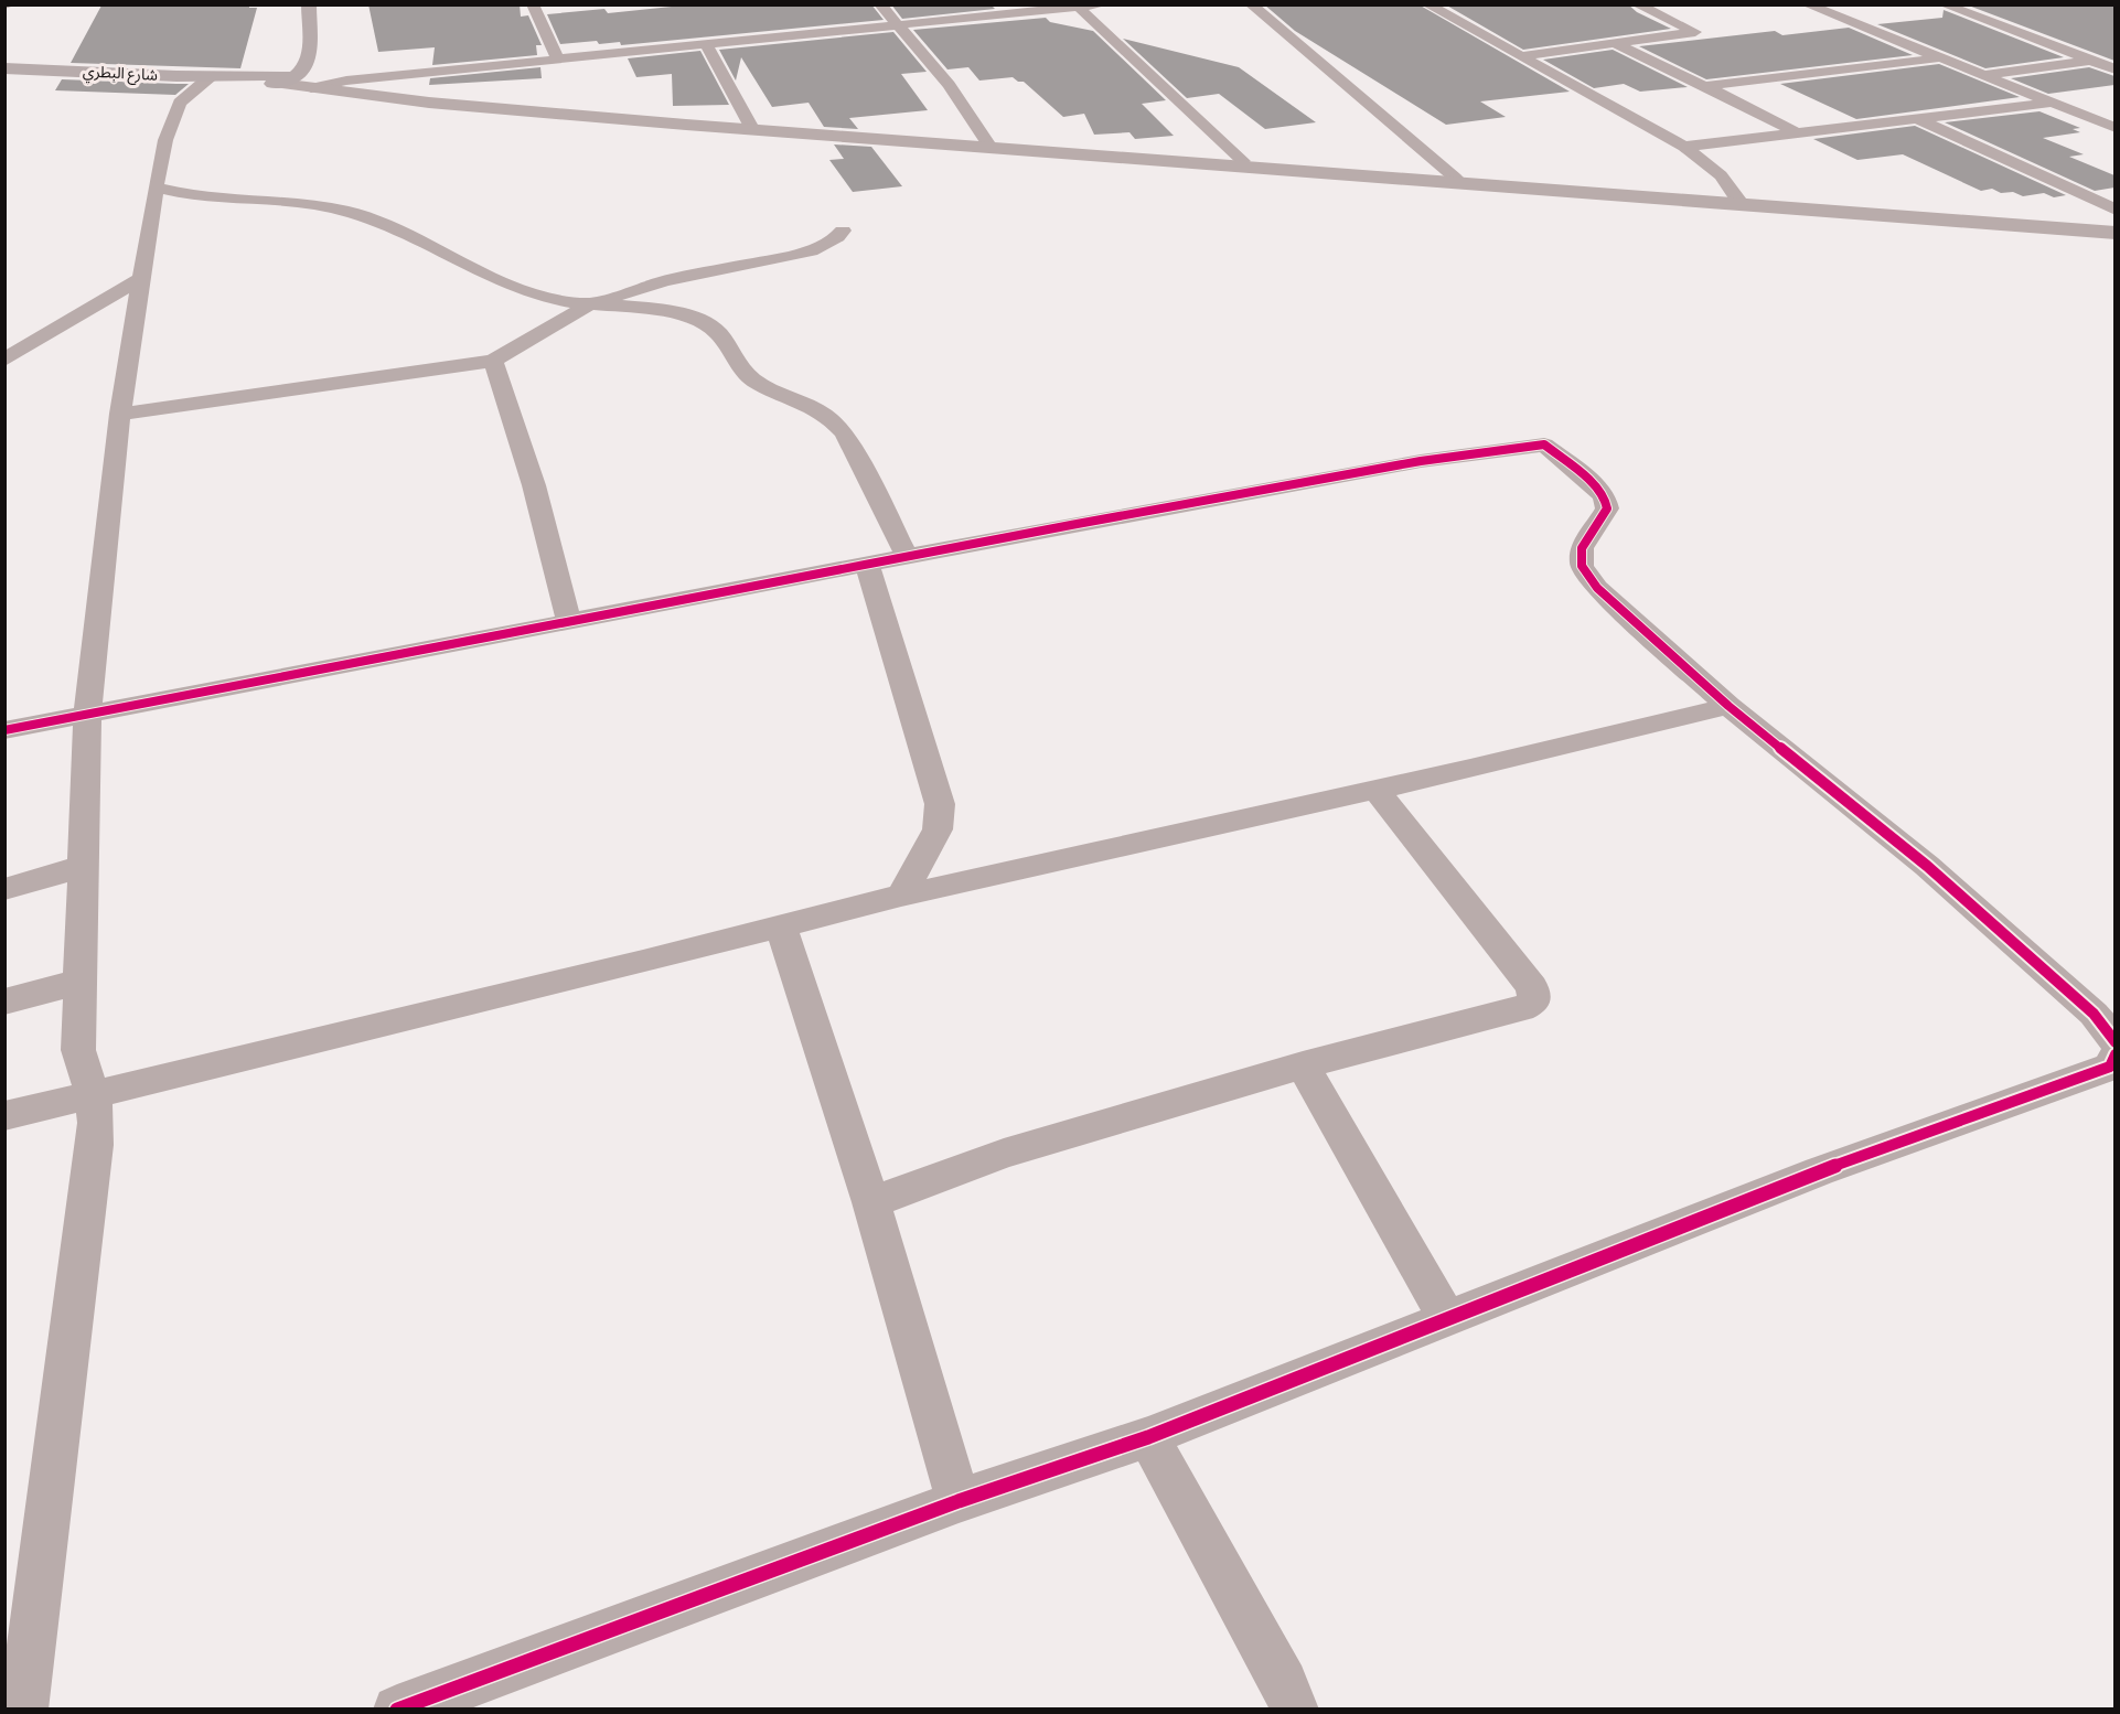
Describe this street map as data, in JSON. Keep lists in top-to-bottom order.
{
  "streets": {
    "main road": ["شارع البطري"]
  }
}
